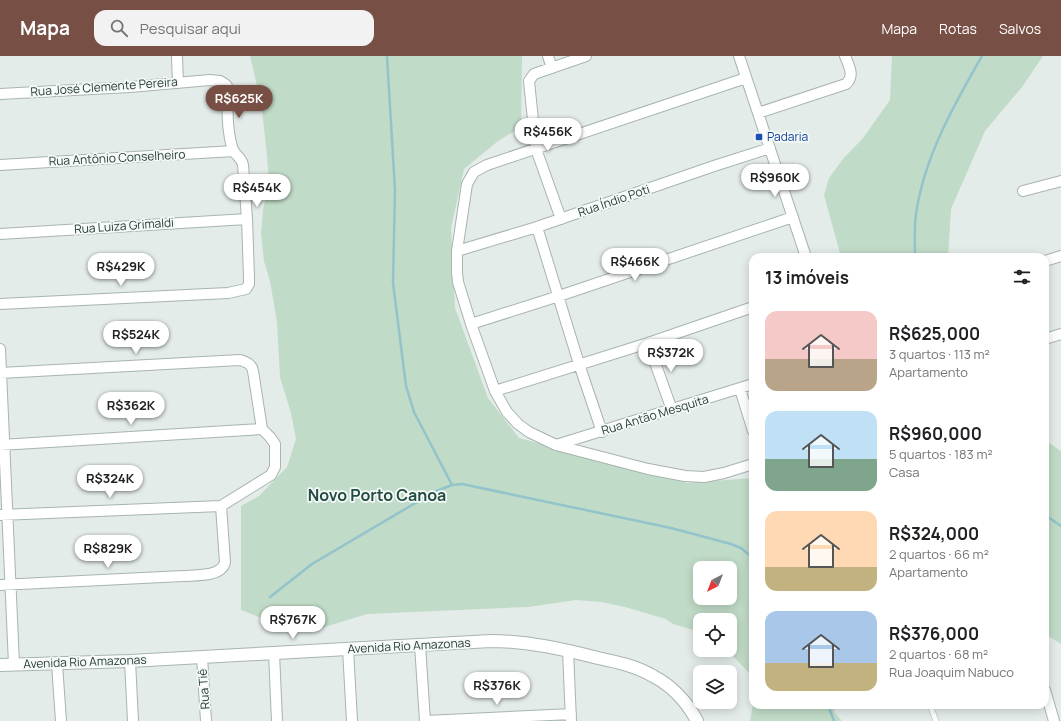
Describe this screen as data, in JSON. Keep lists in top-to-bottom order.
{
  "streets": {
    "street": [
      "Rua José Clemente Pereira",
      "Rua Antônio Conselheiro",
      "Rua Índio Poti",
      "Rua Luiza Grimaldi",
      "Rua Antão Mesquita",
      "Avenida Rio Amazonas",
      "Rua Tiê"
    ]
  },
  "crossings": [
    ["Rua José Clemente Pereira", "Rua Antônio Conselheiro"],
    ["Avenida Rio Amazonas", "Rua Tiê"]
  ],
  "districts": ["Novo Porto Canoa"],
  "places": {
    "transit": ["Padaria"]
  },
  "north": "bottom left",
  "page": {
    "header": "Mapa",
    "search": "Pesquisar aqui",
    "nav": ["Mapa", "Rotas", "Salvos"],
    "price": [
      "R$625K",
      "R$456K",
      "R$960K",
      "R$454K",
      "R$466K",
      "R$429K",
      "R$524K",
      "R$372K",
      "R$362K",
      "R$324K",
      "R$829K",
      "R$767K",
      "R$376K"
    ],
    "heading": "13 imóveis",
    "list": [
      {
        "name": "R$625,000",
        "note": "3 quartos · 113 m² · Apartamento"
      },
      {
        "name": "R$960,000",
        "note": "5 quartos · 183 m² · Casa"
      },
      {
        "name": "R$324,000",
        "note": "2 quartos · 66 m² · Apartamento"
      },
      {
        "name": "R$376,000",
        "note": "2 quartos · 68 m² · Rua Joaquim Nabuco"
      }
    ]
  }
}
